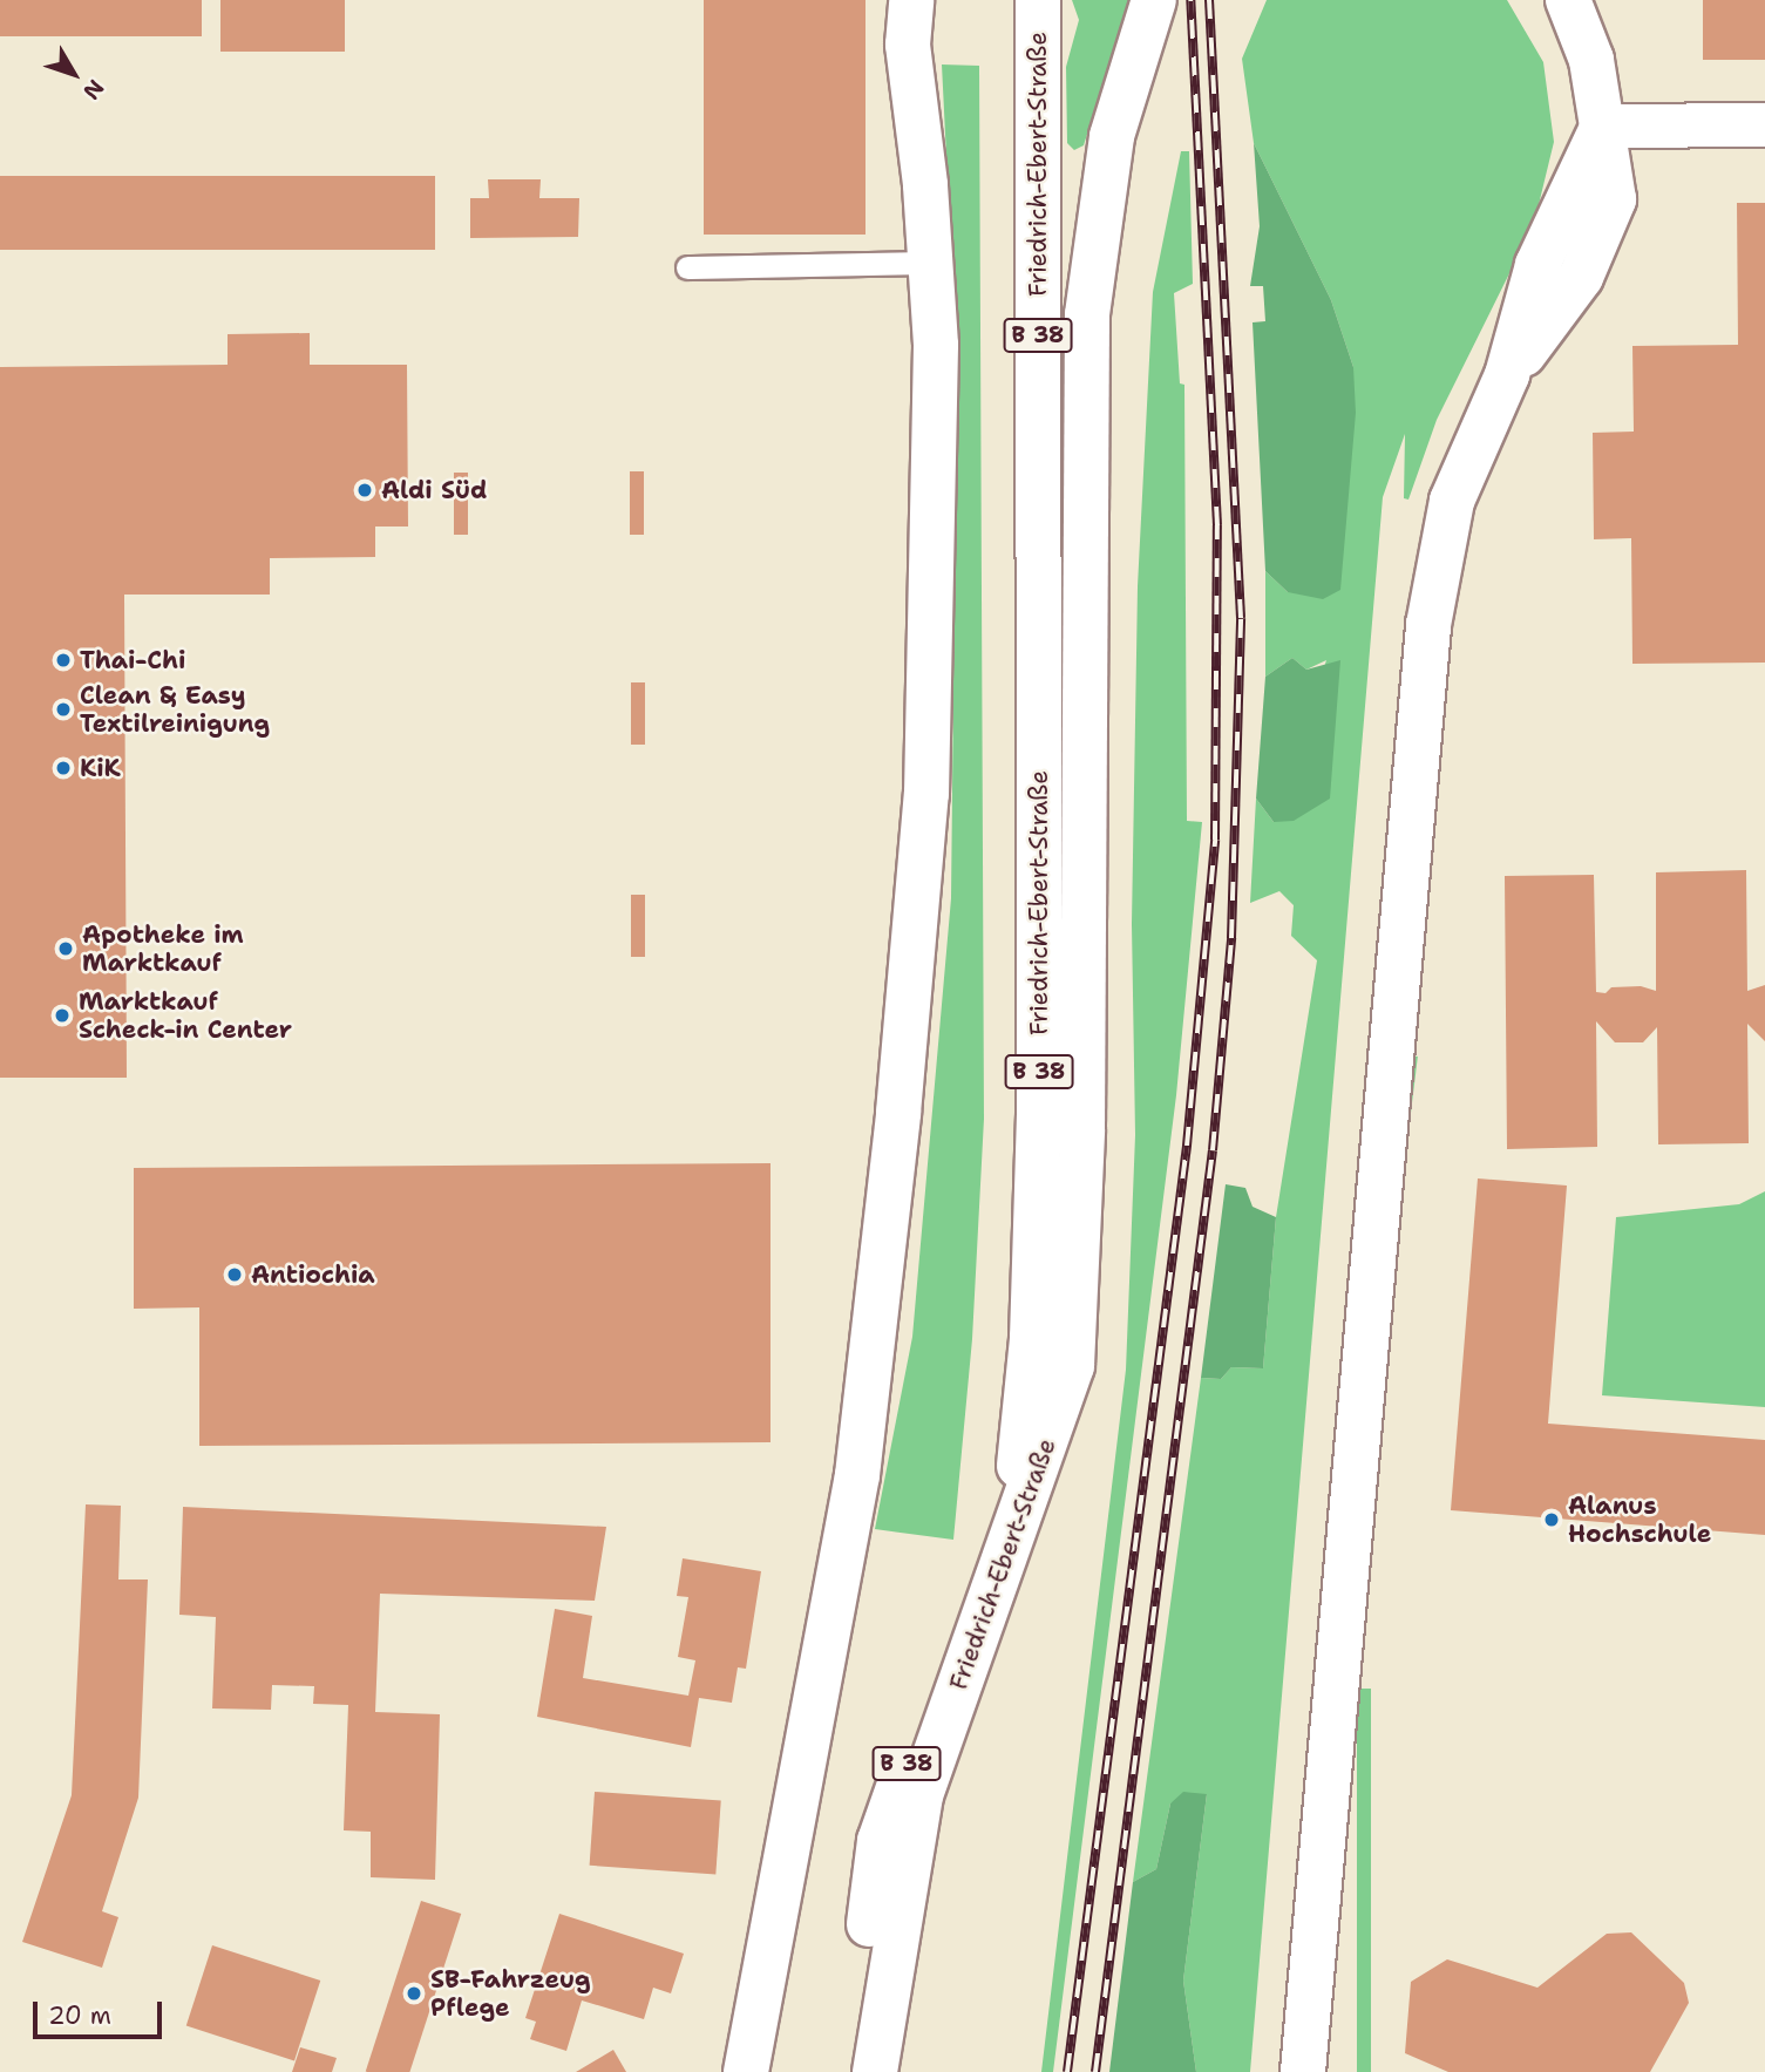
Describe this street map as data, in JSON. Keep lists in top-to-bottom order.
{
  "streets": {
    "street": ["Friedrich-Ebert-Straße", "B 38"]
  },
  "places": [
    "Aldi Süd",
    "Thai-Chi",
    "Clean & Easy Textilreinigung",
    "KiK",
    "Apotheke im Marktkauf",
    "Marktkauf Scheck-in Center",
    "Antiochia",
    "Alanus Hochschule",
    "SB-Fahrzeug Pflege"
  ],
  "scale_bar": "20 m",
  "north": "bottom right"
}
